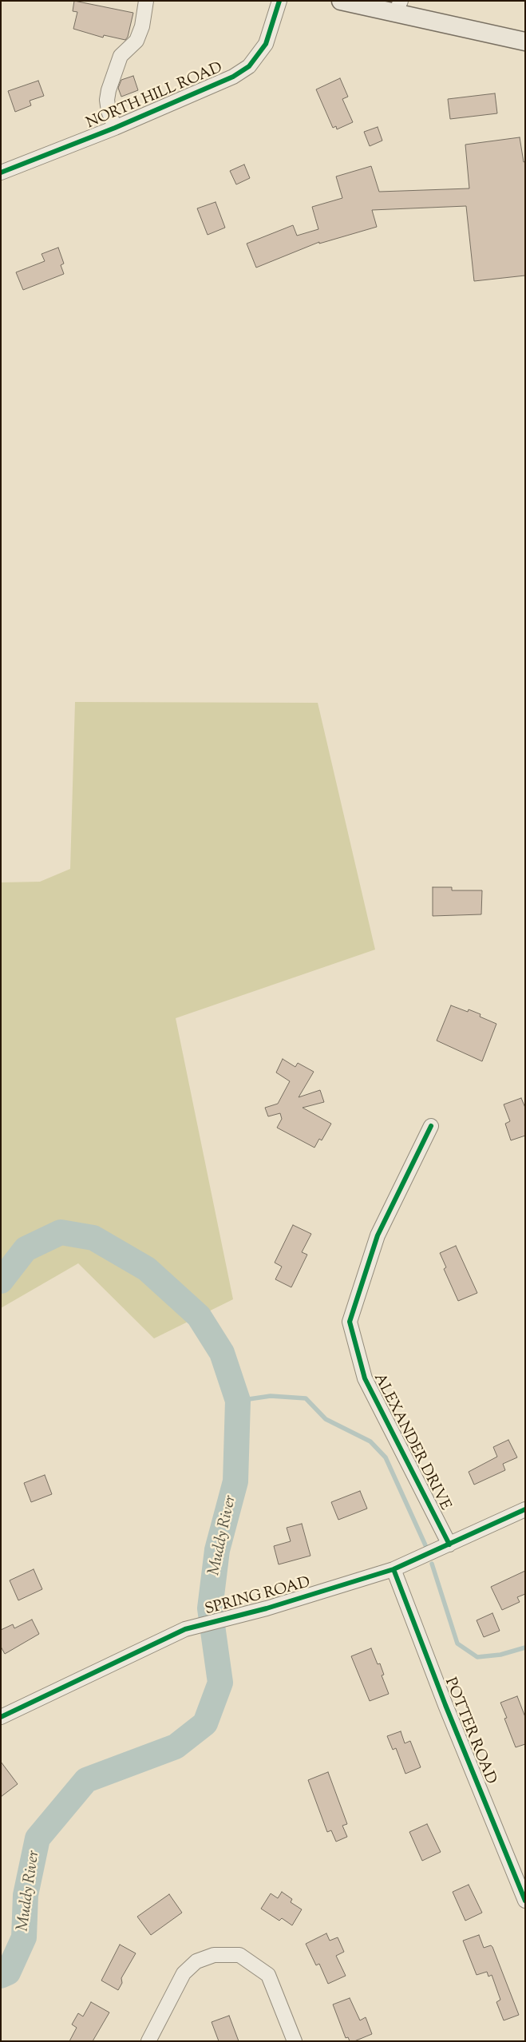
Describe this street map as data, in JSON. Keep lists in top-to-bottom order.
{
  "streets": {
    "street": [
      "NORTH HILL ROAD",
      "ALEXANDER DRIVE",
      "SPRING ROAD",
      "POTTER ROAD"
    ]
  },
  "crossings": [
    ["ALEXANDER DRIVE", "SPRING ROAD"],
    ["SPRING ROAD", "POTTER ROAD"]
  ],
  "water": ["Muddy River"]
}
